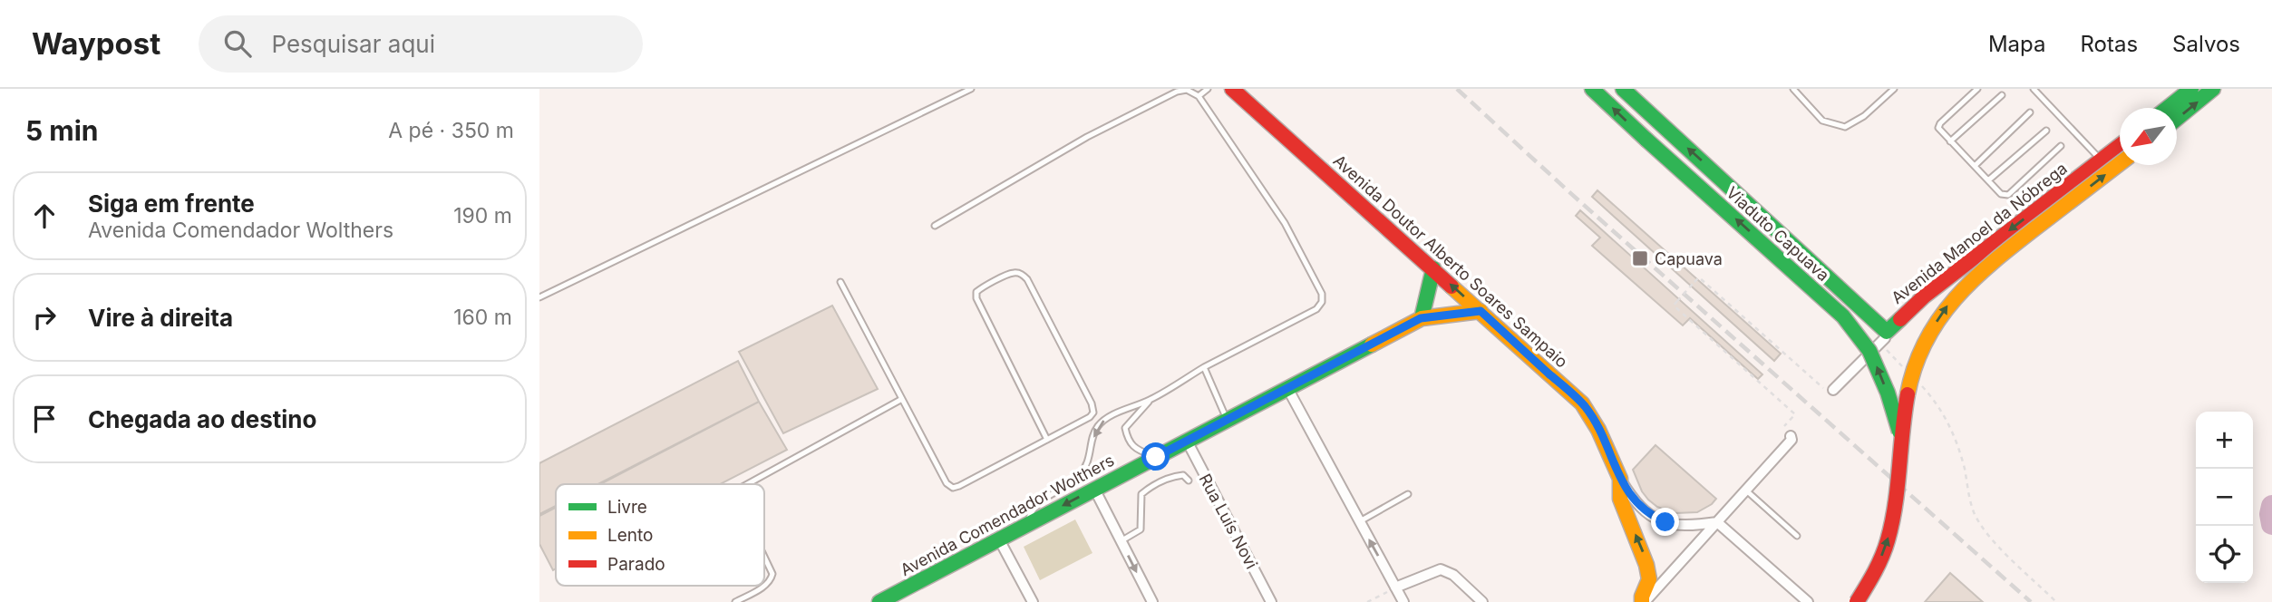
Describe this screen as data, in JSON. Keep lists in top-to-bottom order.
{
  "streets": {
    "main road": [
      "Avenida Manoel da Nóbrega",
      "Viaduto Capuava",
      "Avenida Doutor Alberto Soares Sampaio",
      "Avenida Comendador Wolthers"
    ],
    "street": ["Rua Luís Novi"]
  },
  "crossings": [
    ["Avenida Doutor Alberto Soares Sampaio", "Avenida Comendador Wolthers"],
    ["Avenida Comendador Wolthers", "Rua Luís Novi"]
  ],
  "one_way": ["Avenida Manoel da Nóbrega"],
  "places": {
    "transit": ["Capuava"]
  },
  "legend": ["Livre", "Lento", "Parado"],
  "north": "bottom left",
  "page": {
    "header": "Waypost",
    "search": "Pesquisar aqui",
    "nav": ["Mapa", "Rotas", "Salvos"],
    "heading": ["5 min", "A pé · 350 m"],
    "list": [
      ["Siga em frente", "Avenida Comendador Wolthers", "190 m"],
      ["Vire à direita", "160 m"],
      "Chegada ao destino"
    ],
    "map_buttons": ["+", "−"]
  }
}
